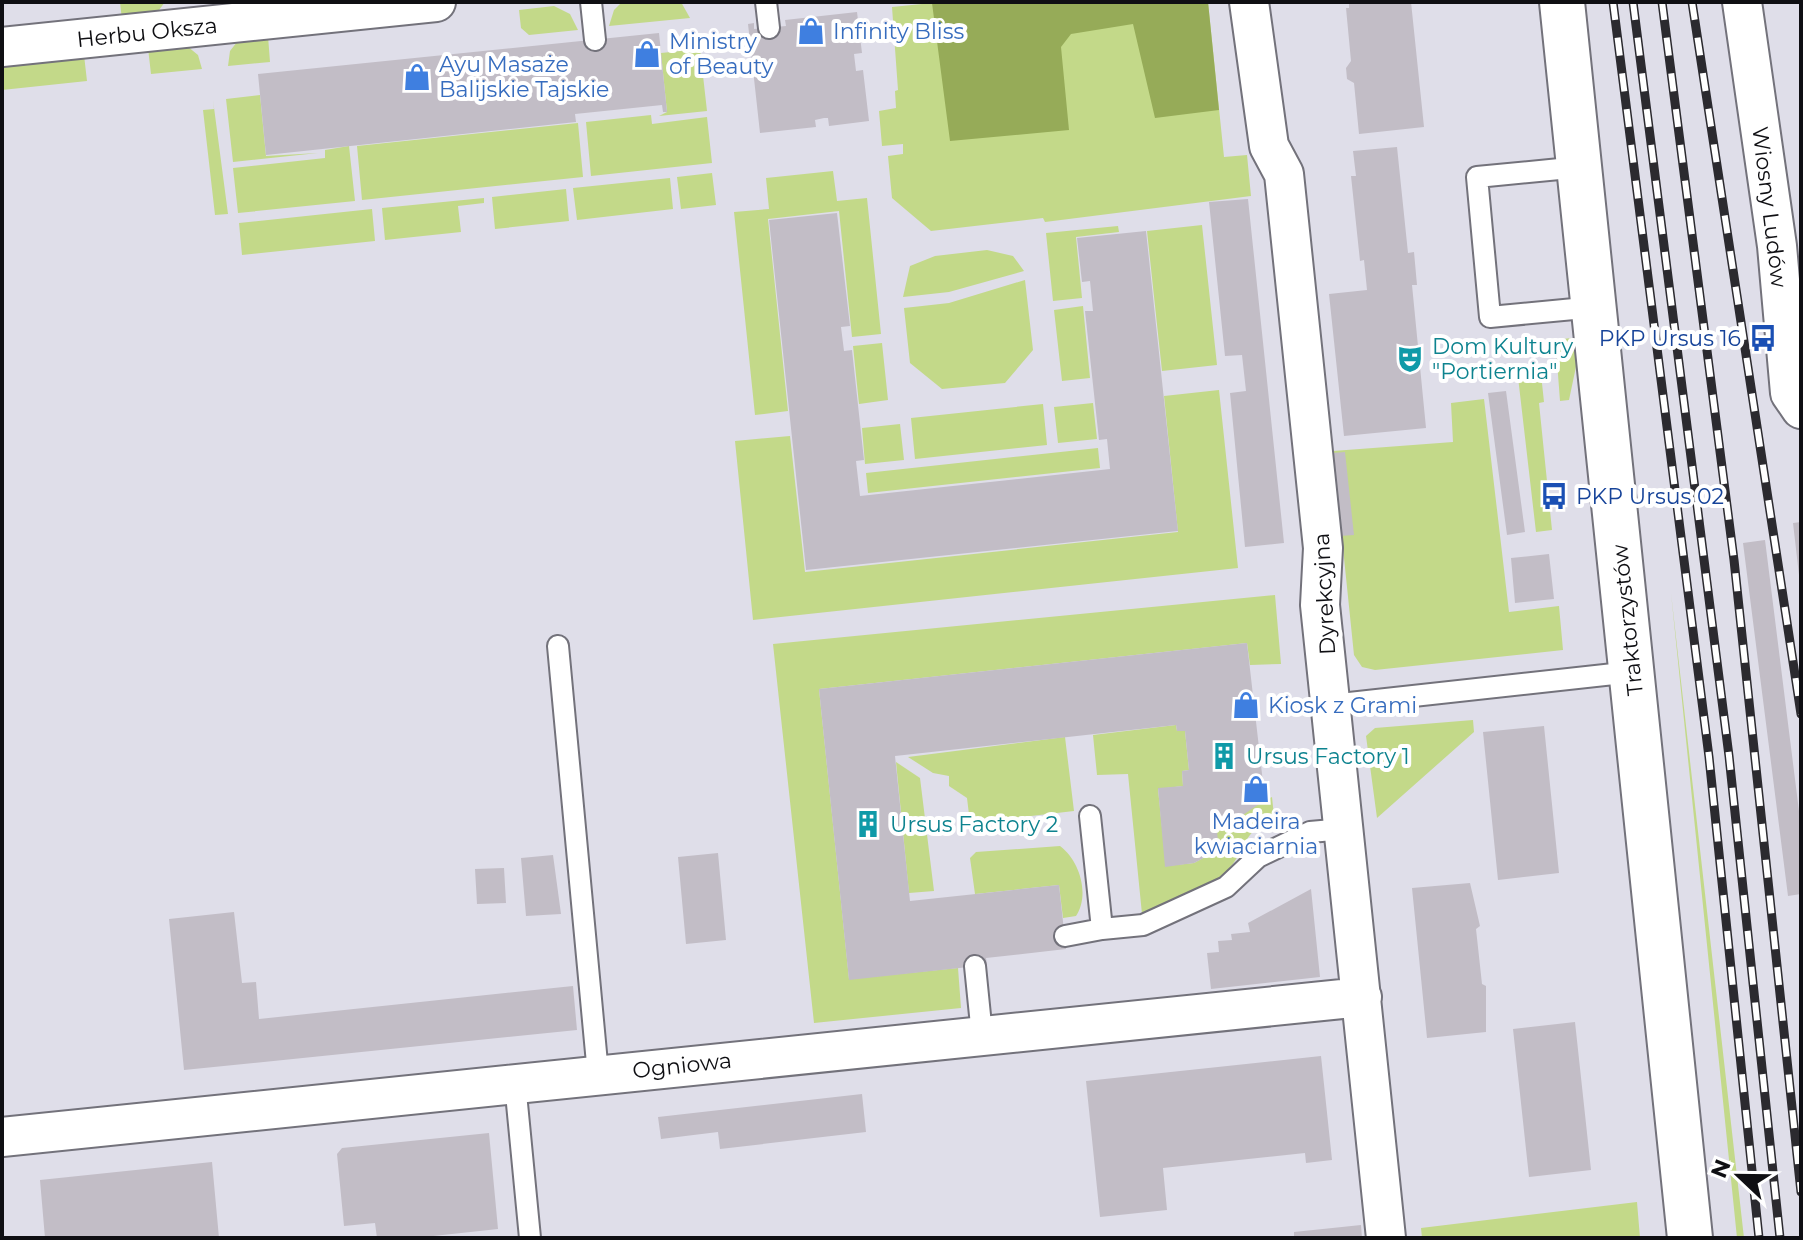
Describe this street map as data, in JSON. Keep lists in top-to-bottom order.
{
  "streets": {
    "street": [
      "Herbu Oksza",
      "Wiosny Ludów",
      "Dyrekcyjna",
      "Traktorzystów",
      "Ogniowa"
    ]
  },
  "crossings": [
    ["Dyrekcyjna", "Ogniowa"]
  ],
  "places": {
    "shop": [
      "Infinity Bliss",
      "Ministry of Beauty",
      "Ayu Masaże Balijskie Tajskie",
      "Kiosk z Grami",
      "Madeira kwiaciarnia"
    ],
    "bus stop": ["PKP Ursus 16", "PKP Ursus 02"],
    "theatre": ["Dom Kultury \"Portiernia\""],
    "building": ["Ursus Factory 1", "Ursus Factory 2"]
  },
  "north": "left"
}
